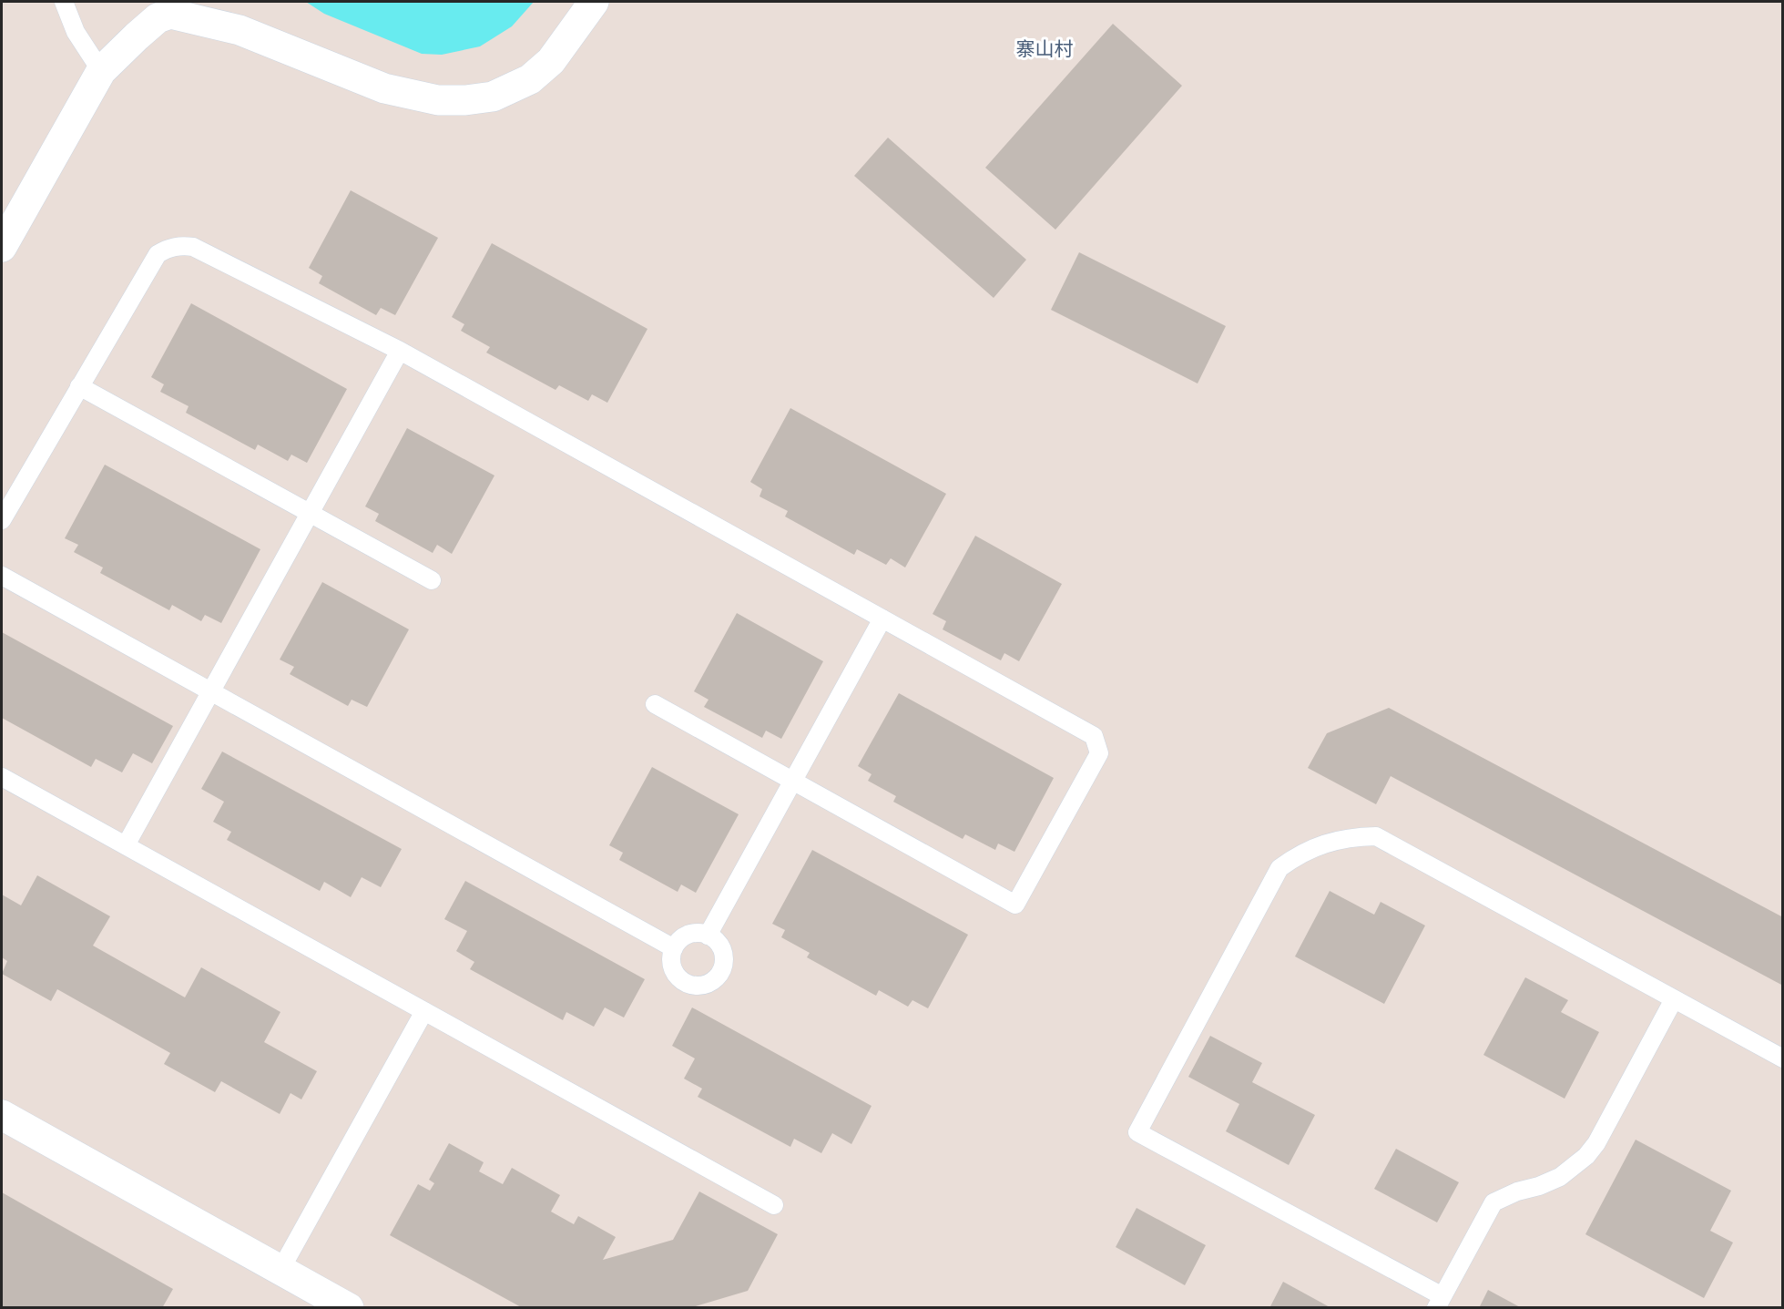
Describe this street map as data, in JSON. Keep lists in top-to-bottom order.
{
  "districts": ["寨山村"]
}
